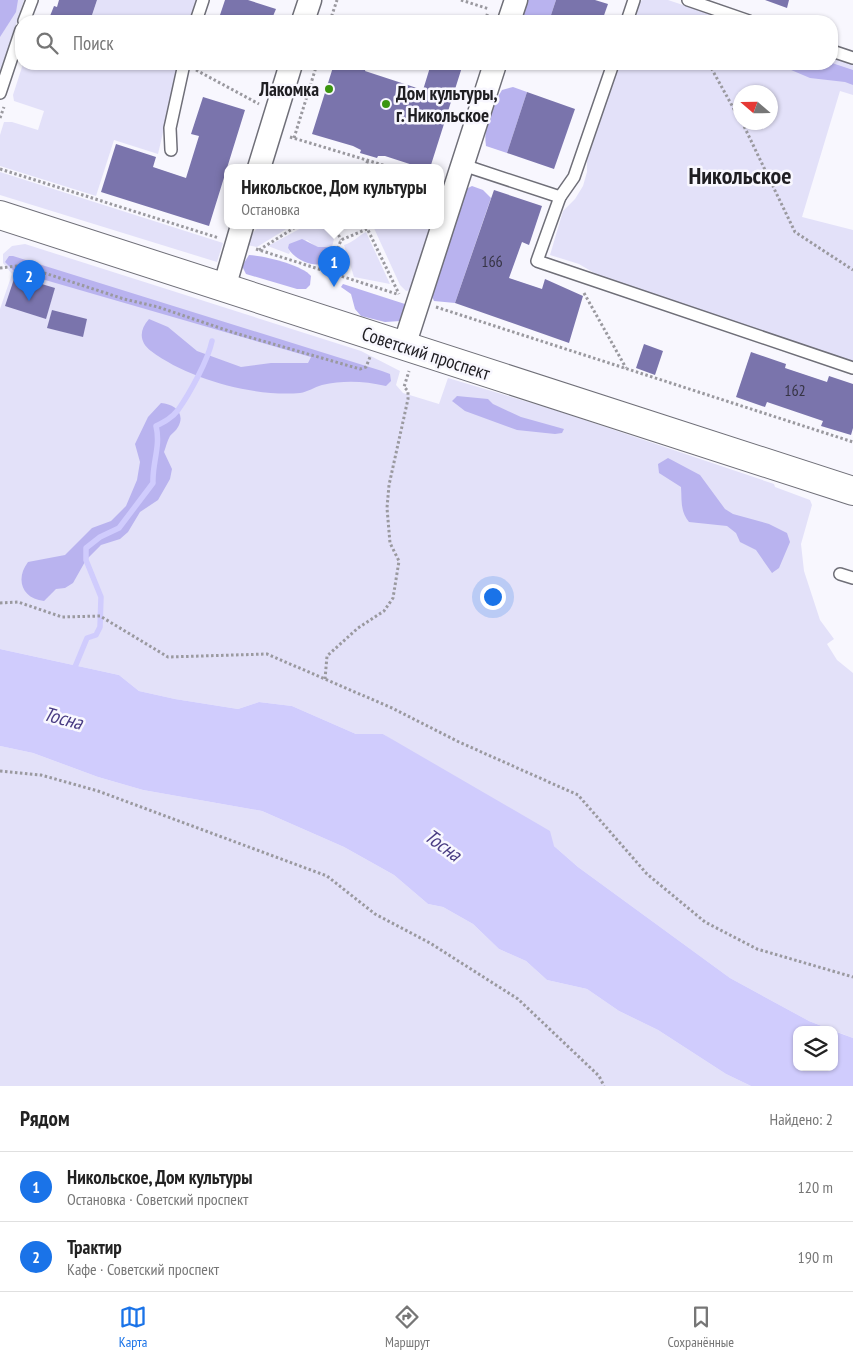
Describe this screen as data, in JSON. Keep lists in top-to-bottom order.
{
  "streets": {
    "main road": ["Советский проспект"]
  },
  "districts": ["Никольское"],
  "water": ["Тосна"],
  "places": ["Лакомка", "Дом культуры, г. Никольское"],
  "house_numbers": ["166", "162"],
  "north": "left",
  "page": {
    "search": "Поиск",
    "popup": ["Никольское, Дом культуры", "Остановка"],
    "pins": ["1", "2"],
    "heading": ["Рядом", "Найдено: 2"],
    "list": [
      {
        "mark": "1",
        "name": "Никольское, Дом культуры",
        "note": "Остановка · Советский проспект",
        "value": "120 m"
      },
      {
        "mark": "2",
        "name": "Трактир",
        "note": "Кафе · Советский проспект",
        "value": "190 m"
      }
    ],
    "nav": ["Карта", "Маршрут", "Сохранённые"]
  }
}
